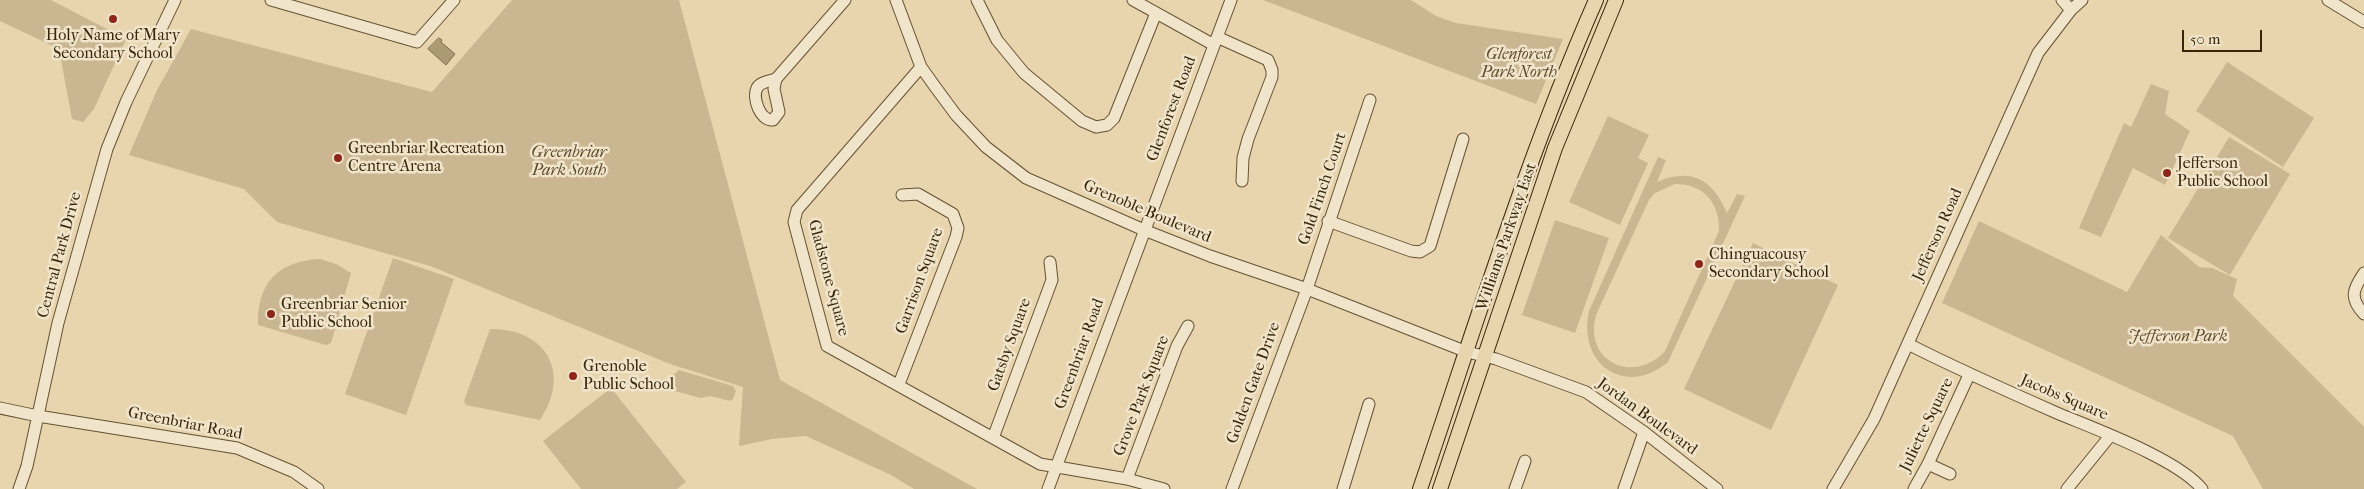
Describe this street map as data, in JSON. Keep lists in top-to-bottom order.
{
  "streets": {
    "main road": ["Williams Parkway East"],
    "street": [
      "Glenforest Road",
      "Gold Finch Court",
      "Grenoble Boulevard",
      "Jefferson Road",
      "Central Park Drive",
      "Gladstone Square",
      "Garrison Square",
      "Gatsby Square",
      "Greenbriar Road",
      "Golden Gate Drive",
      "Grove Park Square",
      "Jacobs Square",
      "Jordan Boulevard",
      "Juliette Square"
    ]
  },
  "crossings": [
    ["Glenforest Road", "Grenoble Boulevard"],
    ["Glenforest Road", "Greenbriar Road"],
    ["Gold Finch Court", "Grenoble Boulevard"],
    ["Gold Finch Court", "Golden Gate Drive"],
    ["Grenoble Boulevard", "Williams Parkway East"],
    ["Grenoble Boulevard", "Gladstone Square"],
    ["Grenoble Boulevard", "Greenbriar Road"],
    ["Grenoble Boulevard", "Golden Gate Drive"],
    ["Grenoble Boulevard", "Jordan Boulevard"],
    ["Jefferson Road", "Jacobs Square"],
    ["Williams Parkway East", "Jordan Boulevard"],
    ["Central Park Drive", "Greenbriar Road"],
    ["Gladstone Square", "Garrison Square"],
    ["Gladstone Square", "Gatsby Square"],
    ["Gladstone Square", "Greenbriar Road"],
    ["Gladstone Square", "Grove Park Square"],
    ["Jacobs Square", "Juliette Square"]
  ],
  "parks": ["Glenforest Park North", "Greenbriar Park South", "Jefferson Park"],
  "places": [
    "Holy Name of Mary Secondary School",
    "Greenbriar Recreation Centre Arena",
    "Jefferson Public School",
    "Chinguacousy Secondary School",
    "Greenbriar Senior Public School",
    "Grenoble Public School"
  ],
  "scale_bar": "50 m"
}
